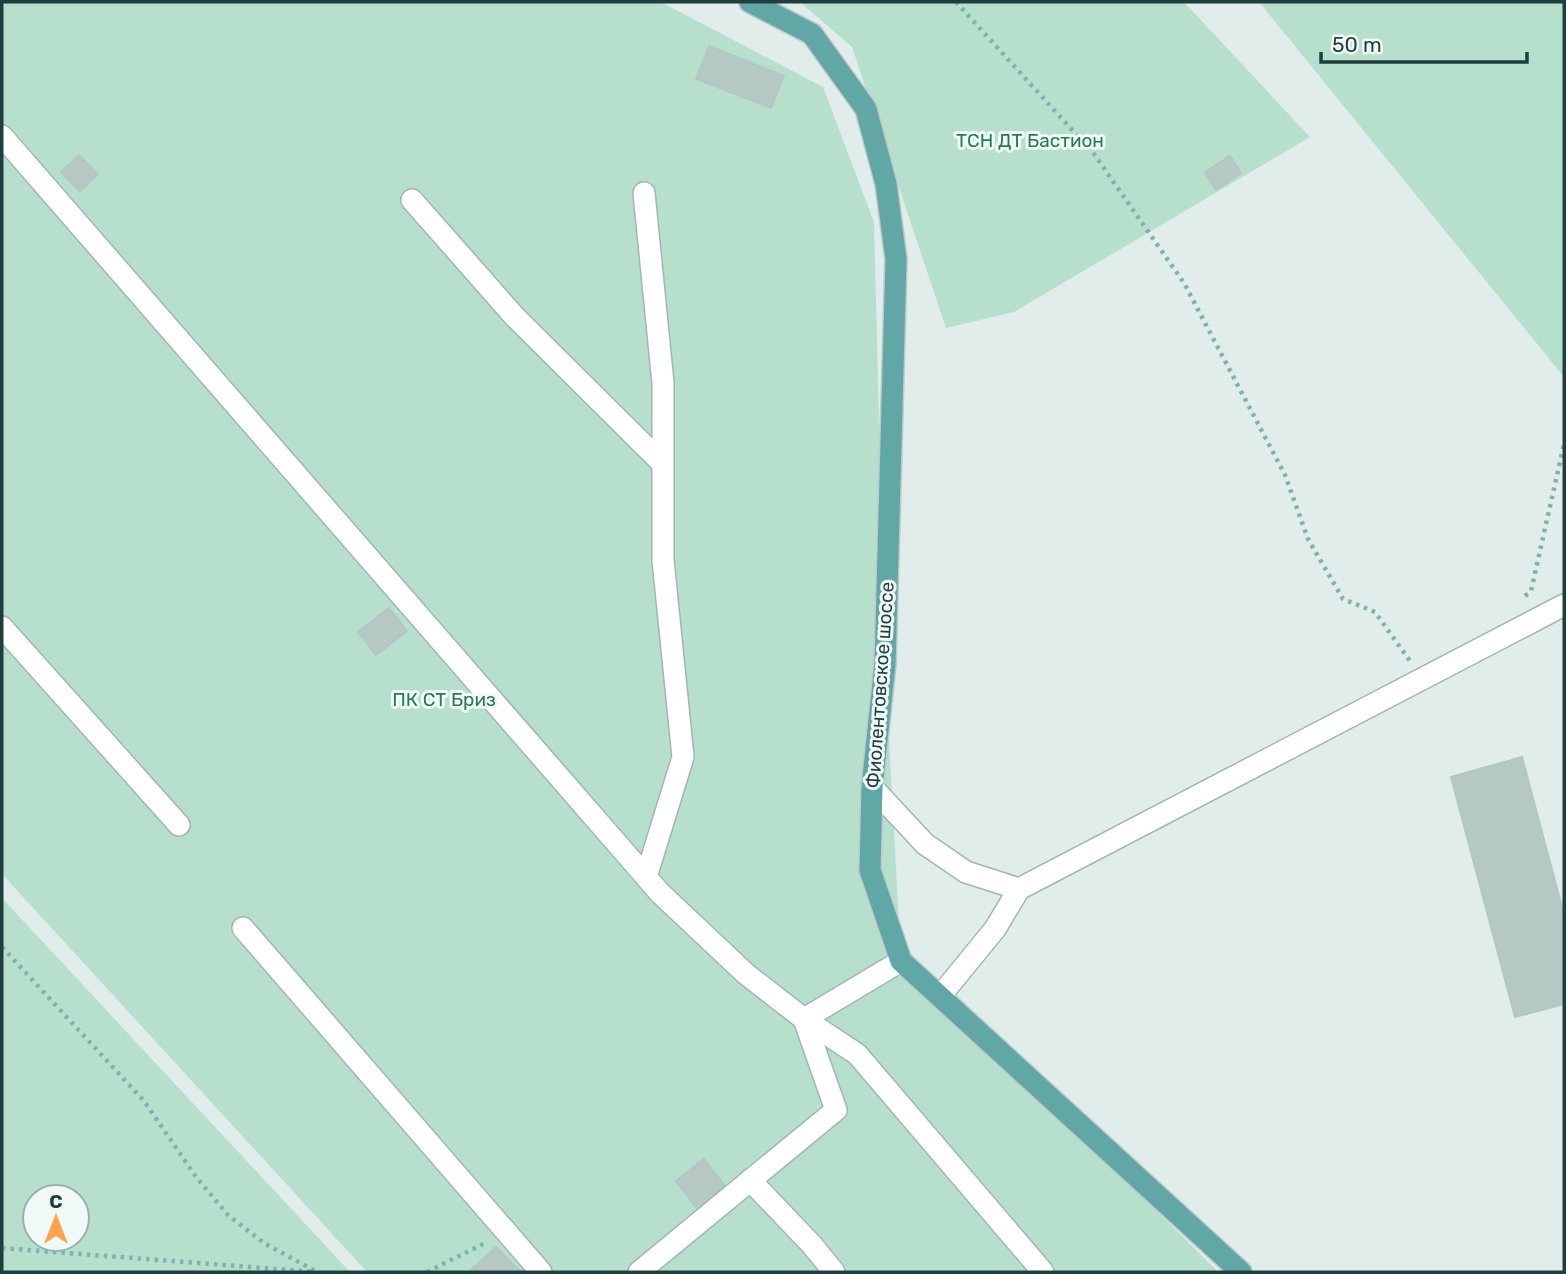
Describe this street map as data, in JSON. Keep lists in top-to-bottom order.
{
  "streets": {
    "main road": ["Фиолентовское шоссе"]
  },
  "parks": ["ТСН ДТ Бастион", "ПК СТ Бриз"],
  "scale_bar": "50 m",
  "north": "top"
}
